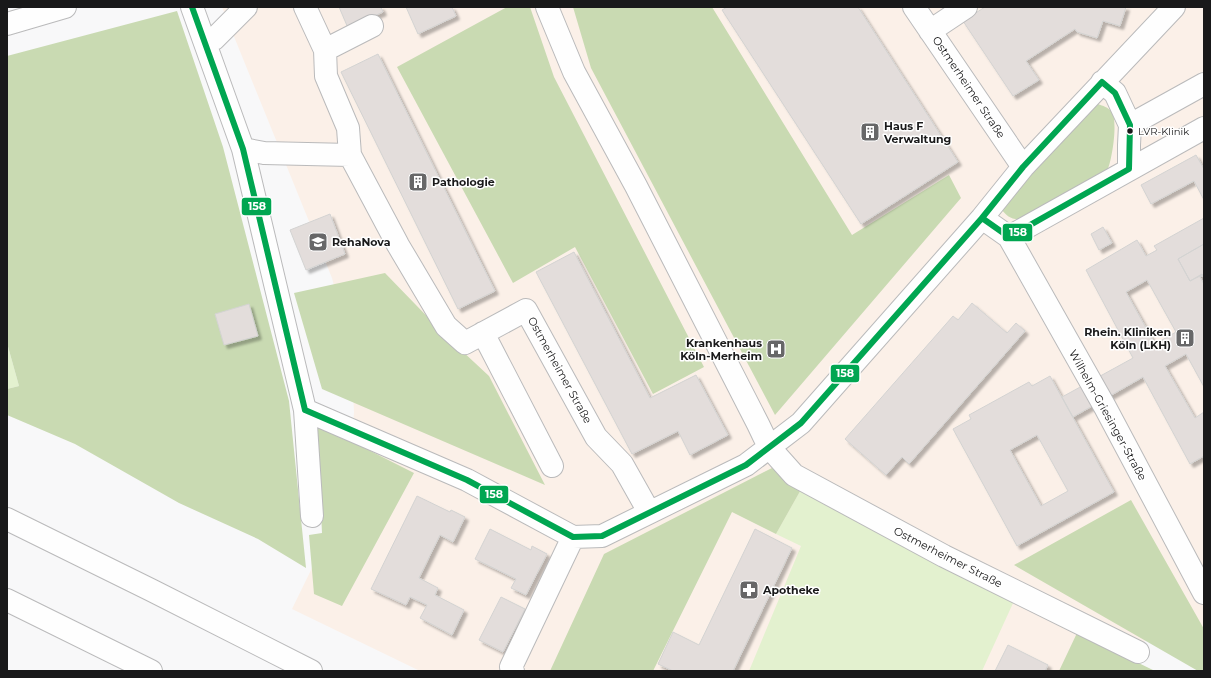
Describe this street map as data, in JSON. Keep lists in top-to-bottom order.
{
  "streets": {
    "main road": ["Ostmerheimer Straße", "Wilhelm-Griesinger-Straße"]
  },
  "places": {
    "other": ["LVR-Klinik"],
    "building": ["Haus F Verwaltung", "Pathologie", "Rhein. Kliniken Köln (LKH)"],
    "school or university": ["RehaNova"],
    "hospital": ["Krankenhaus Köln-Merheim"],
    "pharmacy": ["Apotheke"]
  },
  "lines": ["transit line 158"]
}
